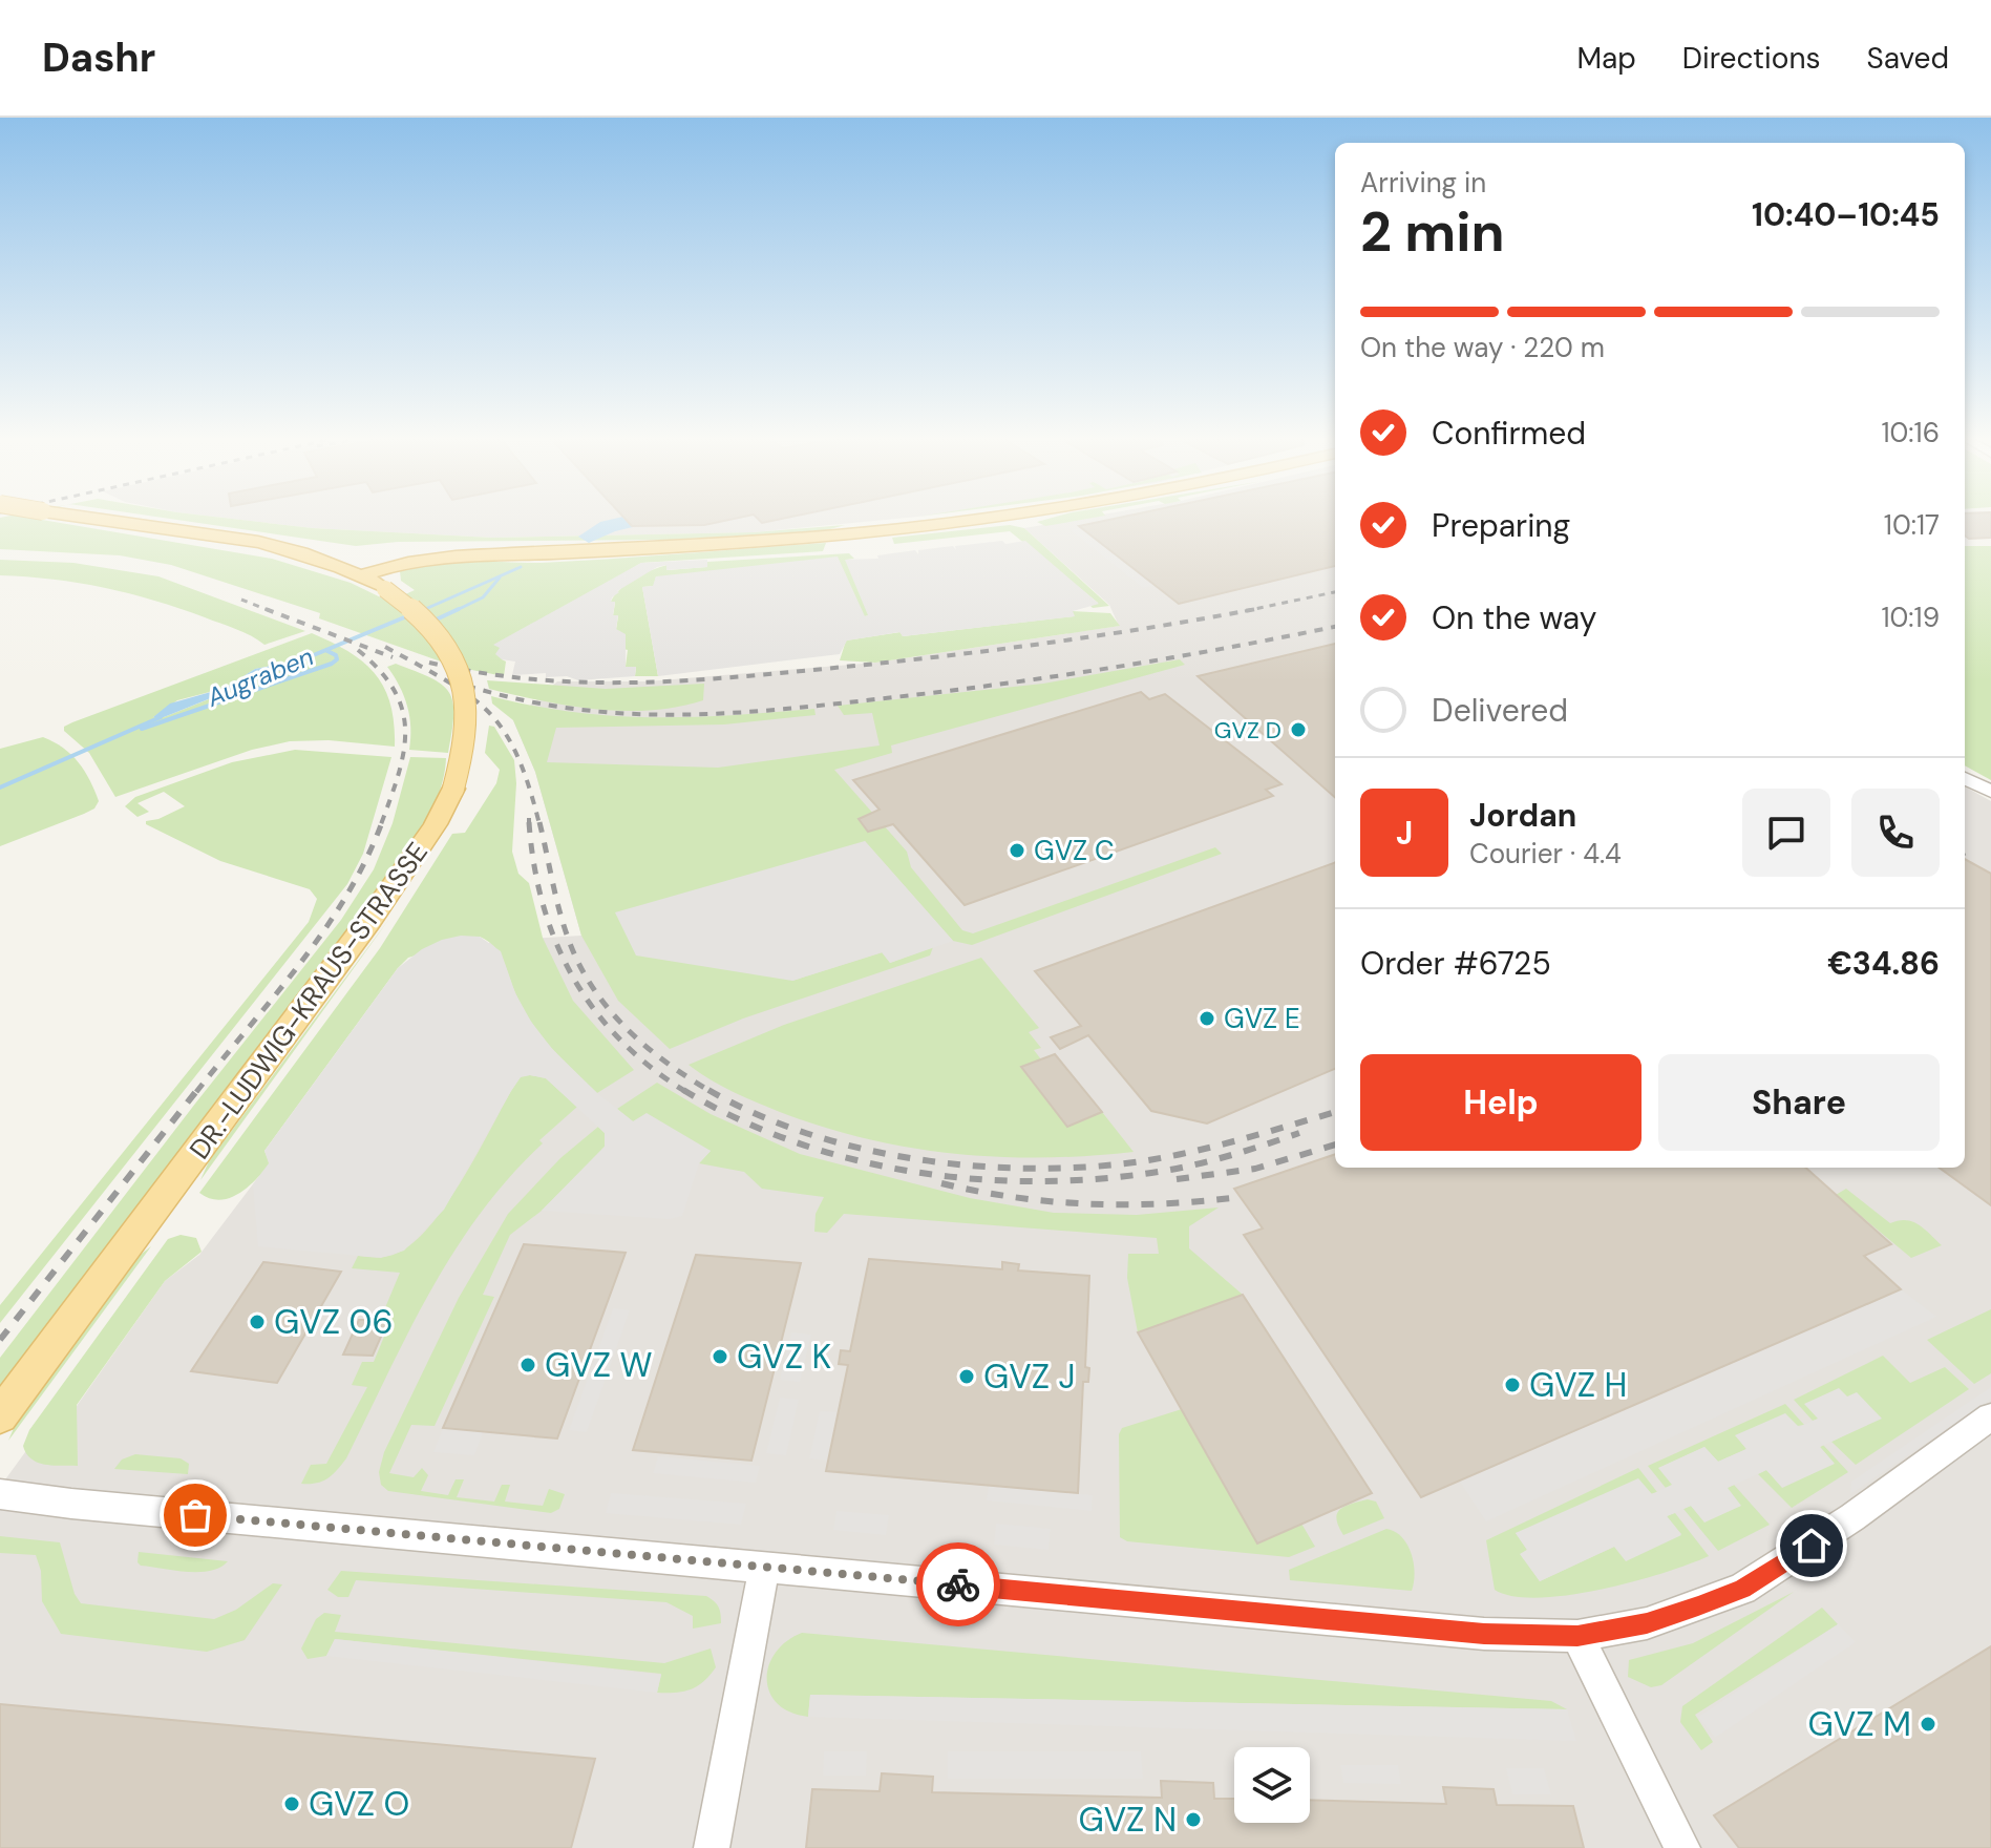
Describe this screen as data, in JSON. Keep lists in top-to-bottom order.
{
  "streets": {
    "main road": ["DR.-LUDWIG-KRAUS-STRASSE"]
  },
  "water": ["Augraben"],
  "places": [
    "GVZ D",
    "GVZ C",
    "GVZ E",
    "GVZ 06",
    "GVZ K",
    "GVZ W",
    "GVZ J",
    "GVZ H",
    "GVZ M",
    "GVZ O",
    "GVZ N"
  ],
  "page": {
    "header": "Dashr",
    "nav": ["Map", "Directions", "Saved"],
    "heading": ["2 min", "Arriving in", "10:40–10:45"],
    "panel": [
      "Jordan",
      "Courier · 4.4",
      "Order #6725",
      "€34.86"
    ],
    "bar": "On the way · 220 m",
    "list": [
      ["Confirmed", "10:16"],
      ["Preparing", "10:17"],
      ["On the way", "10:19"],
      "Delivered"
    ],
    "round": "J",
    "buttons": ["Help", "Share"]
  }
}
